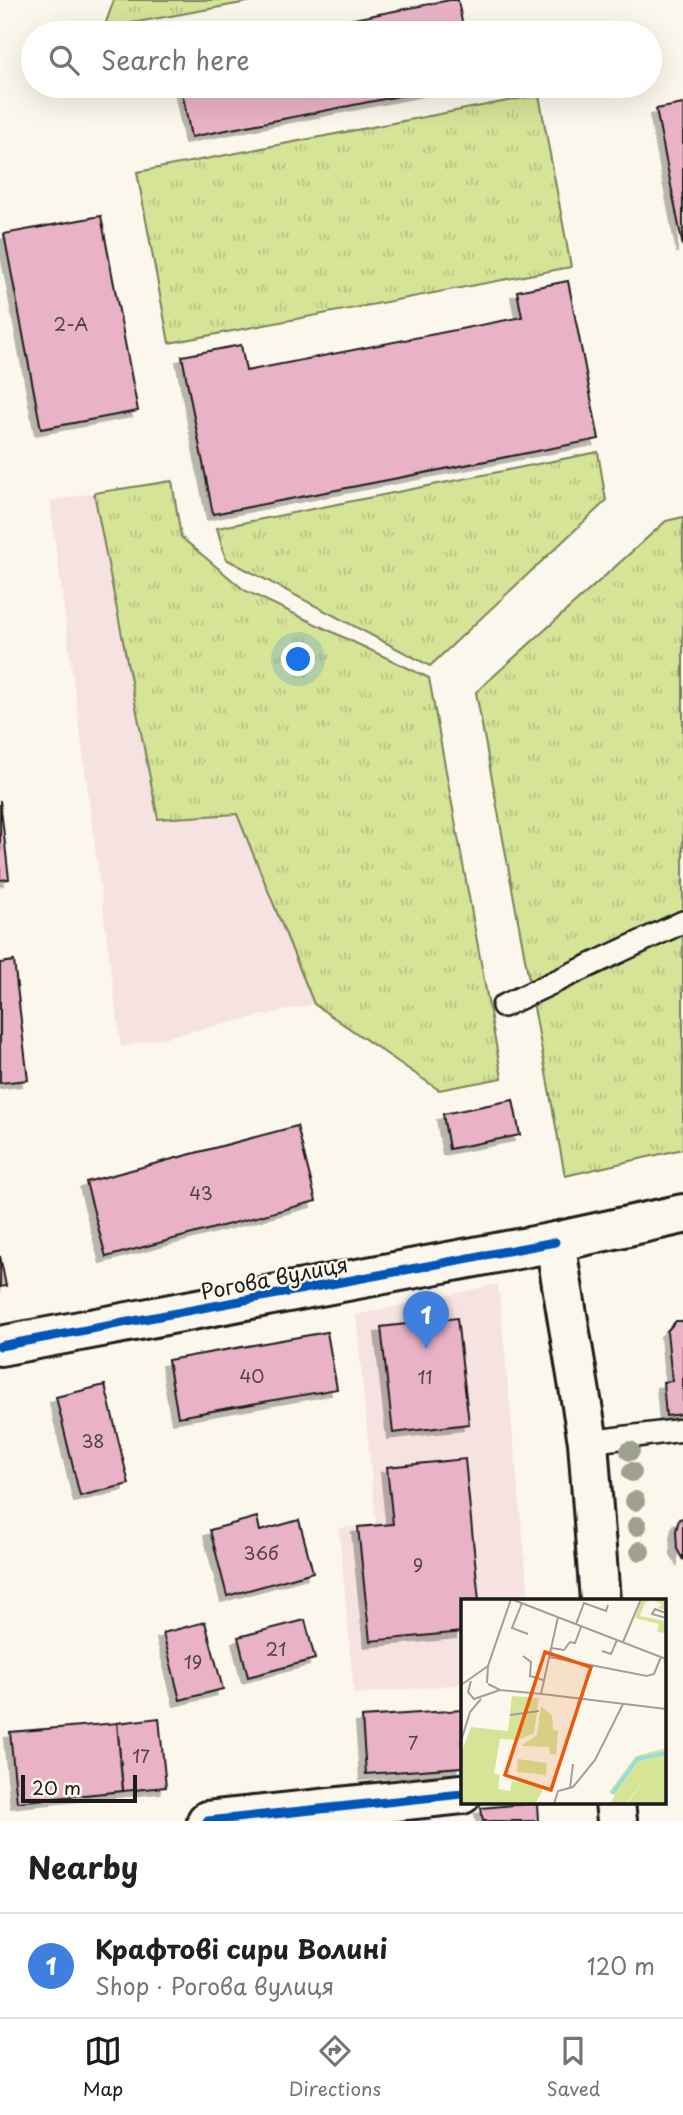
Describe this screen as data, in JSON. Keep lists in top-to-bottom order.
{
  "streets": {
    "street": ["Рогова вулиця"]
  },
  "house_numbers": [
    "2-А",
    "43",
    "40",
    "11",
    "38",
    "36б",
    "9",
    "21",
    "19",
    "7",
    "17"
  ],
  "scale_bar": "20 m",
  "page": {
    "search": "Search here",
    "pins": "1",
    "scale": "20 m",
    "heading": "Nearby",
    "list": [
      {
        "mark": "1",
        "name": "Крафтові сири Волині",
        "note": "Shop · Рогова вулиця",
        "value": "120 m"
      }
    ],
    "nav": ["Map", "Directions", "Saved"]
  }
}
